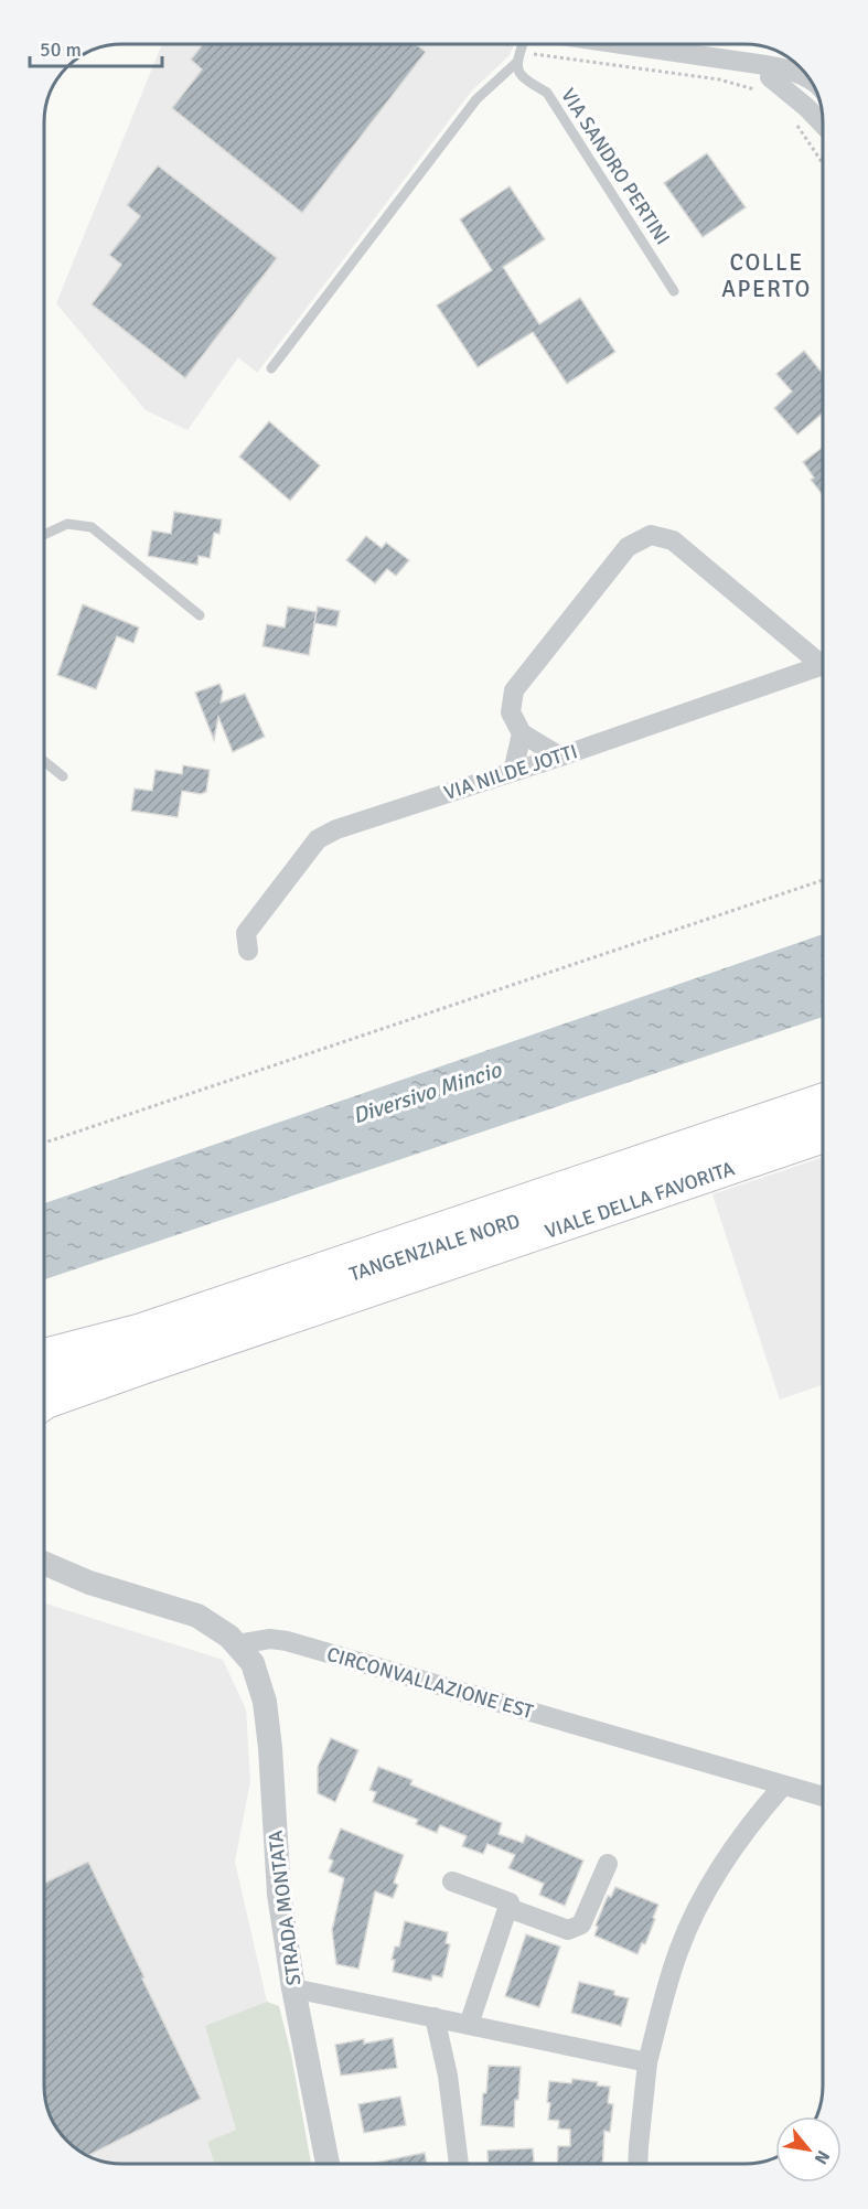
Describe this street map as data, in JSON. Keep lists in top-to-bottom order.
{
  "streets": {
    "highway": ["TANGENZIALE NORD"],
    "main road": ["VIALE DELLA FAVORITA"],
    "street": ["VIA NILDE JOTTI", "CIRCONVALLAZIONE EST", "STRADA MONTATA"],
    "lane": ["VIA SANDRO PERTINI"]
  },
  "crossings": [
    ["CIRCONVALLAZIONE EST", "STRADA MONTATA"]
  ],
  "districts": ["COLLE APERTO"],
  "water": ["Diversivo Mincio"],
  "scale_bar": "50 m",
  "north": "bottom right"
}
